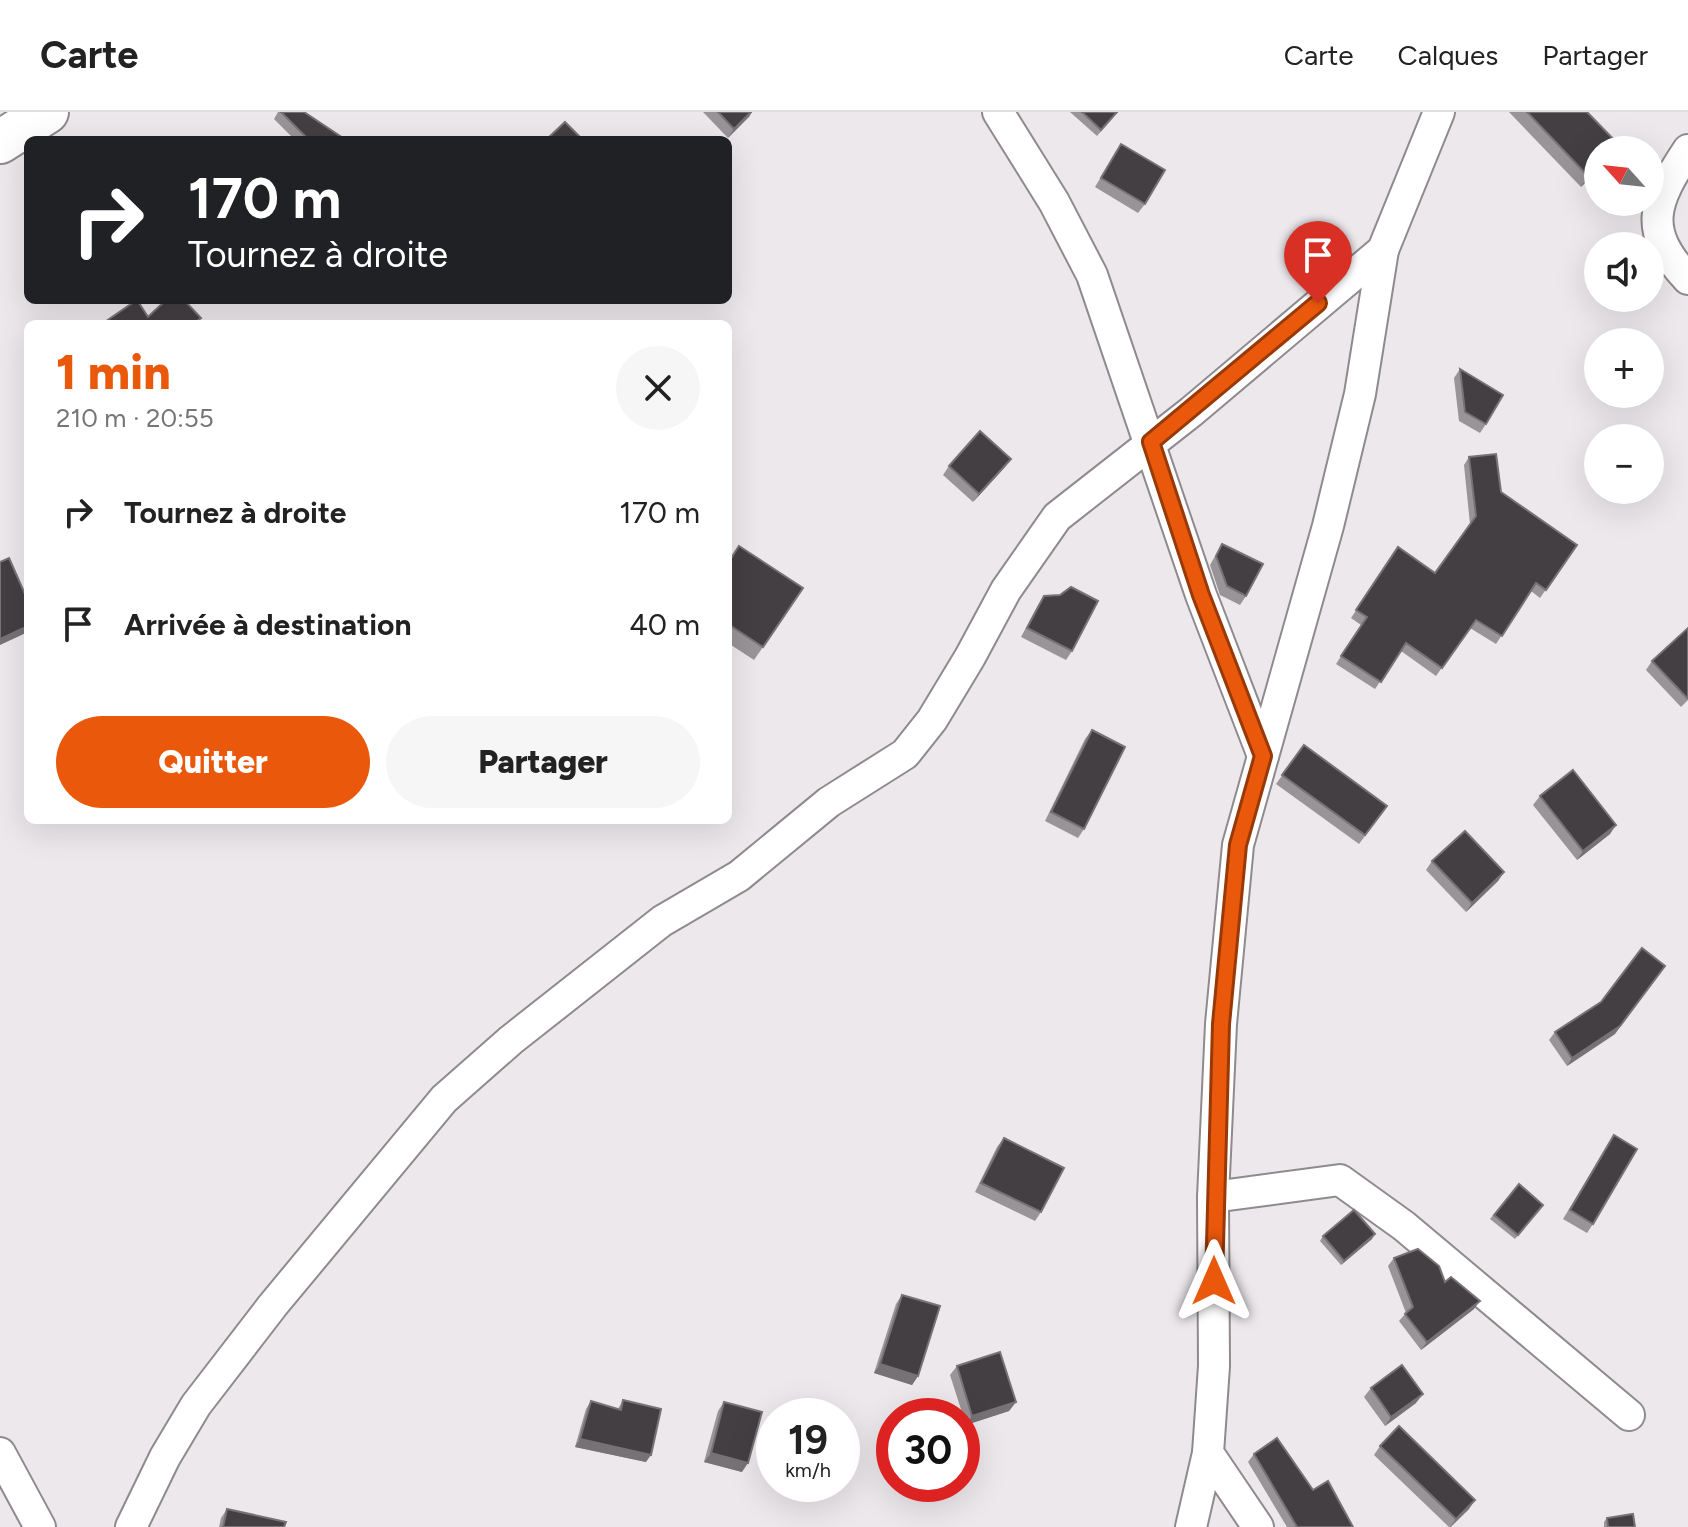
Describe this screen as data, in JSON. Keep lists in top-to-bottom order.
{
  "north": "top left",
  "page": {
    "header": "Carte",
    "nav": ["Carte", "Calques", "Partager"],
    "map_buttons": ["+", "−"],
    "turn": ["170 m", "Tournez à droite"],
    "heading": ["1 min", "210 m · 20:55"],
    "list": [
      {
        "name": "Tournez à droite",
        "value": "170 m"
      },
      {
        "name": "Arrivée à destination",
        "value": "40 m"
      }
    ],
    "buttons": ["Quitter", "Partager"],
    "speed": "19 km/h",
    "limit": "30"
  }
}
